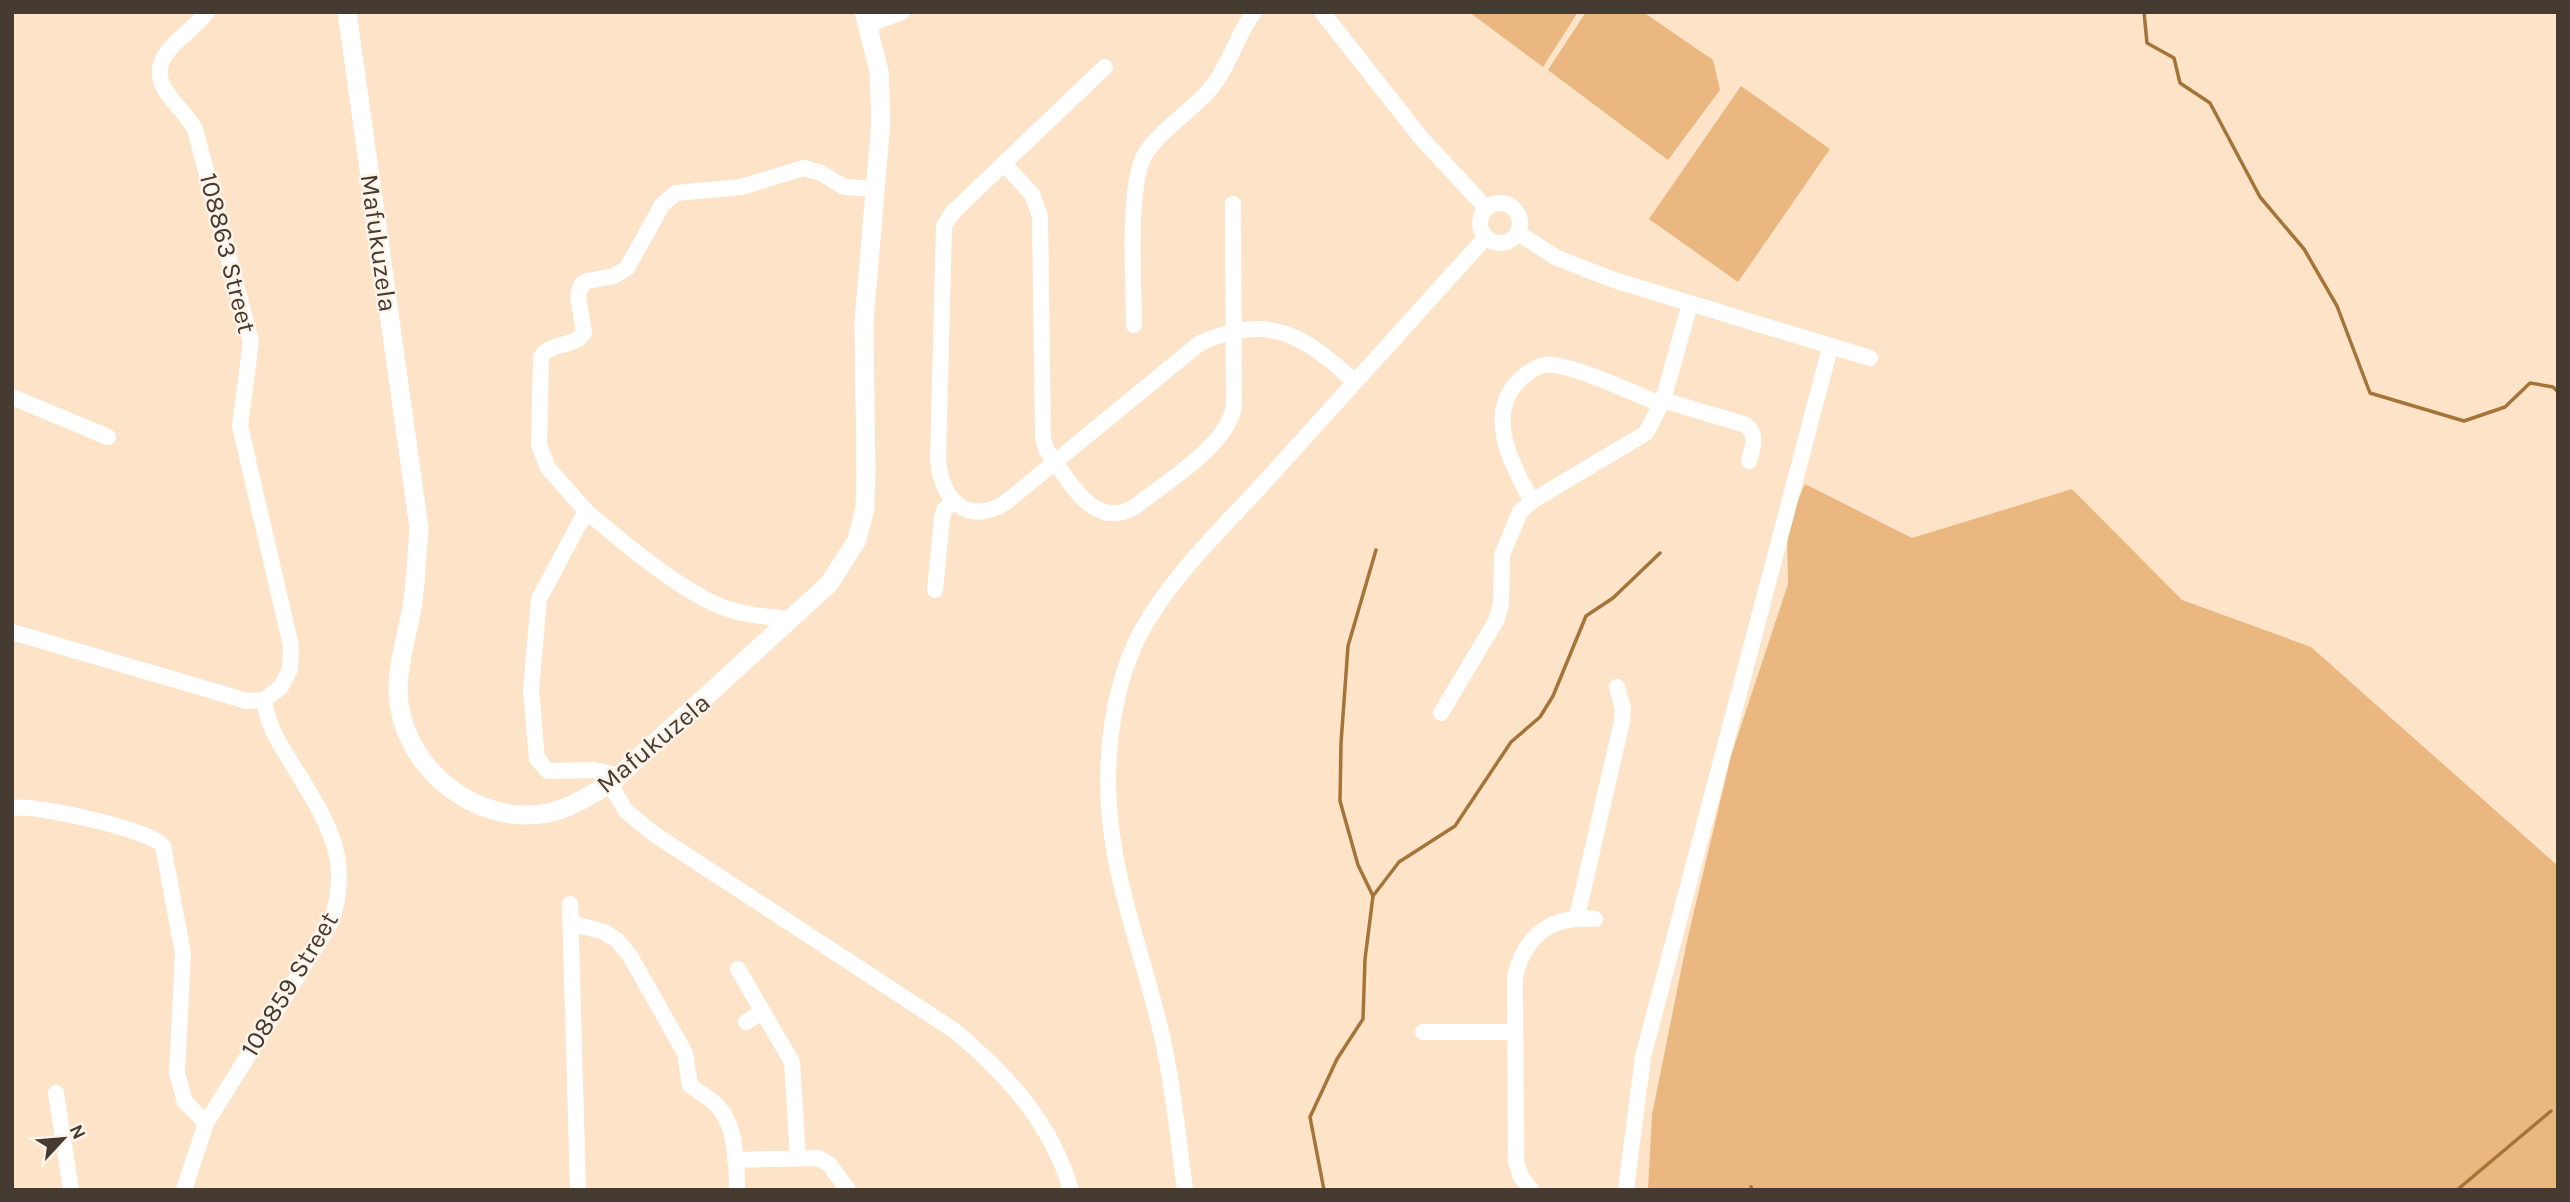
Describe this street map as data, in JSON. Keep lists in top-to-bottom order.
{
  "streets": {
    "main road": ["Mafukuzela"],
    "street": ["108863 Street", "108859 Street"]
  },
  "crossings": [
    ["108863 Street", "108859 Street"]
  ],
  "north": "top right"
}
